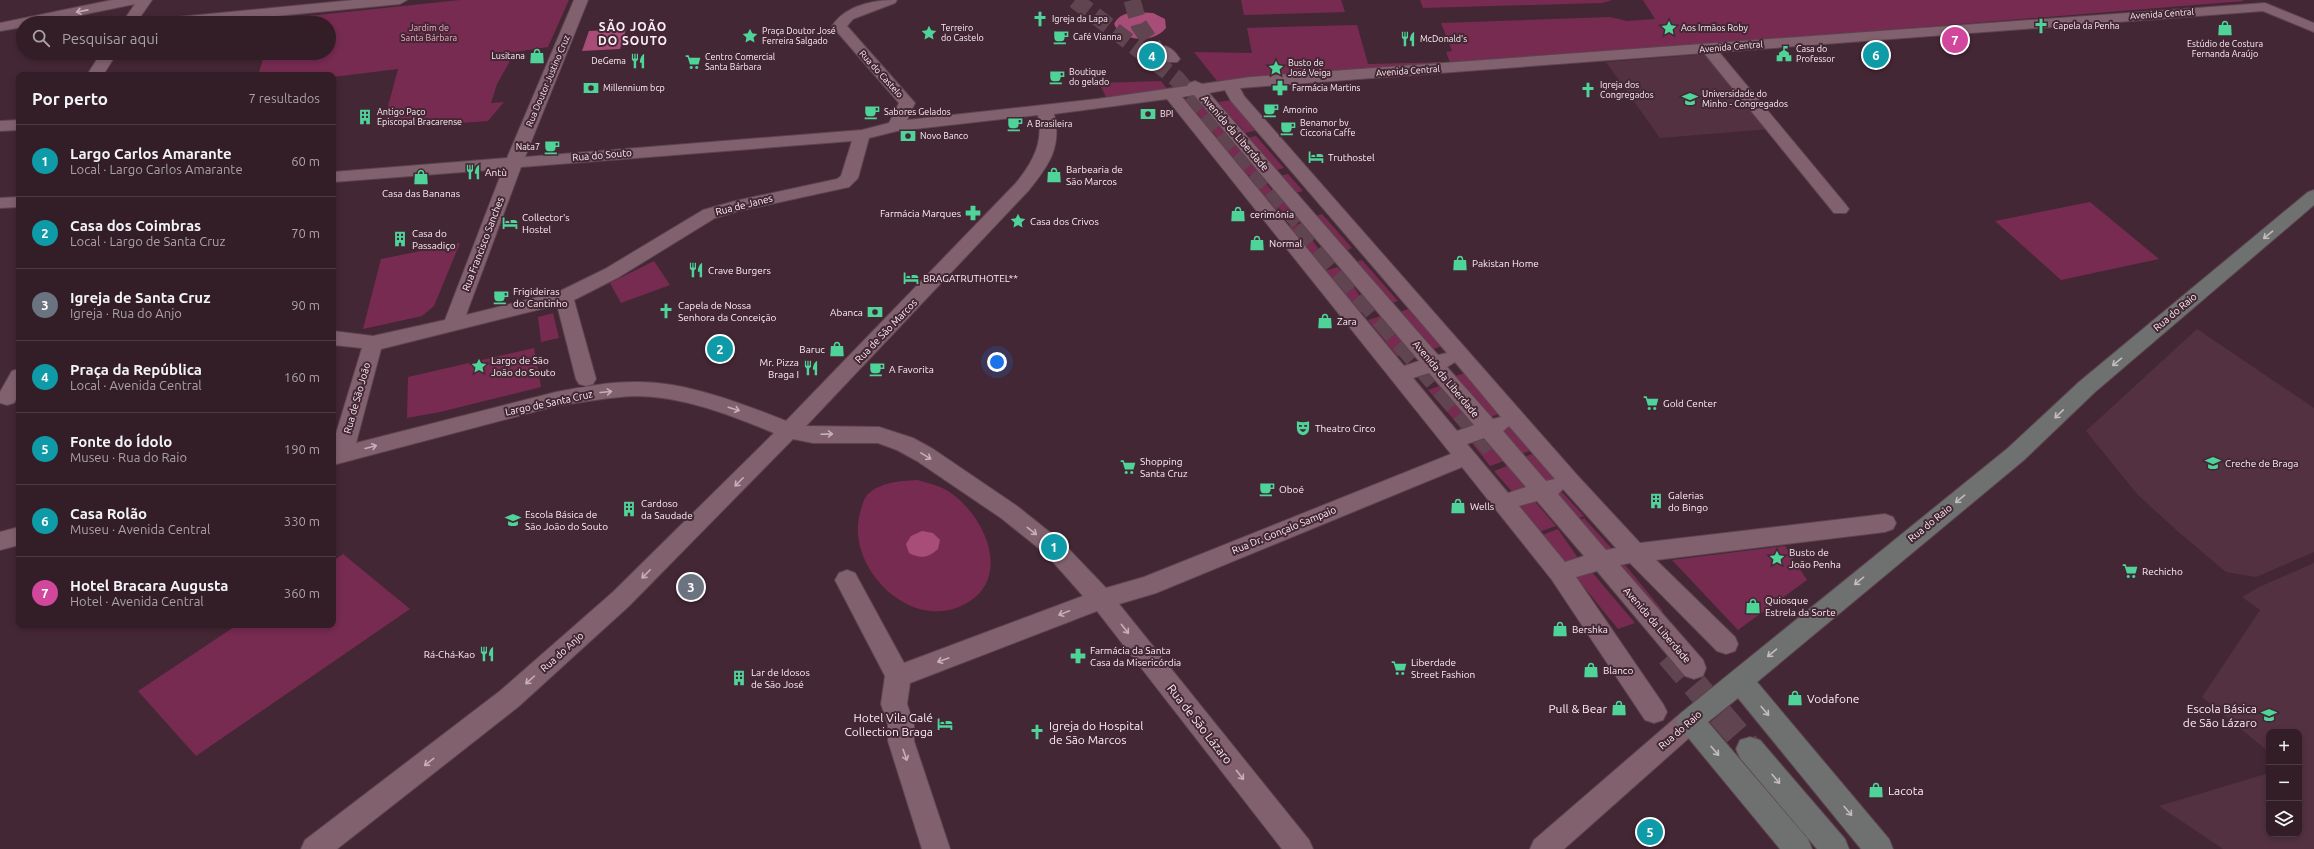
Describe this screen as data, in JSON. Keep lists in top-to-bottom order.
{
  "streets": {
    "street": [
      "Avenida Central",
      "Rua do Castelo",
      "Rua Doutor Justino Cruz",
      "Avenida da Liberdade",
      "Rua do Souto",
      "Rua de Janes",
      "Rua Francisco Sanches",
      "Rua do Raio",
      "Rua de São Marcos",
      "Rua de São João",
      "Largo de Santa Cruz",
      "Rua Dr. Gonçalo Sampaio",
      "Rua do Anjo",
      "Rua de São Lázaro"
    ]
  },
  "crossings": [
    ["Avenida Central", "Avenida da Liberdade"],
    ["Avenida Central", "Rua do Souto"],
    ["Avenida Central", "Rua de São Marcos"],
    ["Rua do Castelo", "Rua do Souto"],
    ["Rua Doutor Justino Cruz", "Rua do Souto"],
    ["Rua Doutor Justino Cruz", "Rua Francisco Sanches"],
    ["Avenida da Liberdade", "Rua Dr. Gonçalo Sampaio"],
    ["Rua do Souto", "Rua de Janes"],
    ["Rua do Souto", "Rua Francisco Sanches"],
    ["Rua do Souto", "Rua de São Marcos"],
    ["Rua de Janes", "Rua Francisco Sanches"],
    ["Rua de Janes", "Rua de São João"],
    ["Rua de São Marcos", "Largo de Santa Cruz"],
    ["Rua de São Marcos", "Rua do Anjo"],
    ["Rua de São João", "Largo de Santa Cruz"],
    ["Largo de Santa Cruz", "Rua Dr. Gonçalo Sampaio"],
    ["Largo de Santa Cruz", "Rua do Anjo"],
    ["Largo de Santa Cruz", "Rua de São Lázaro"],
    ["Rua Dr. Gonçalo Sampaio", "Rua de São Lázaro"]
  ],
  "one_way": [
    "Rua do Raio",
    "Largo de Santa Cruz",
    "Rua do Anjo",
    "Rua de São Lázaro"
  ],
  "districts": ["SÃO JOÃO DO SOUTO"],
  "parks": ["Jardim de Santa Bárbara"],
  "places": {
    "church": [
      "Igreja da Lapa",
      "Capela da Penha",
      "Igreja dos Congregados",
      "Capela de Nossa Senhora da Conceição",
      "Igreja do Hospital de São Marcos"
    ],
    "place": [
      "Aos Irmãos Roby",
      "Terreiro do Castelo",
      "Praça Doutor José Ferreira Salgado",
      "Busto de José Veiga",
      "Casa dos Crivos",
      "Largo de São João do Souto",
      "Busto de João Penha"
    ],
    "shop": [
      "Estúdio de Costura Fernanda Araújo",
      "Lusitana",
      "Barbearia de São Marcos",
      "Casa das Bananas",
      "cerimónia",
      "Normal",
      "Pakistan Home",
      "Zara",
      "Baruc",
      "Wells",
      "Quiosque Estrela da Sorte",
      "Bershka",
      "Blanco",
      "Vodafone",
      "Pull & Bear",
      "Lacota"
    ],
    "cafe": [
      "Café Vianna",
      "Boutique do gelado",
      "Amorino",
      "Sabores Gelados",
      "A Brasileira",
      "Benamor by Ciccoria Caffe",
      "Nata7",
      "Frigideiras do Cantinho",
      "A Favorita",
      "Oboé"
    ],
    "restaurant": [
      "McDonald's",
      "DeGema",
      "Antù",
      "Crave Burgers",
      "Mr. Pizza Braga I",
      "Rá-Chá-Kao"
    ],
    "public building": ["Casa do Professor"],
    "supermarket": [
      "Centro Comercial Santa Bárbara",
      "Gold Center",
      "Shopping Santa Cruz",
      "Rechicho",
      "Liberdade Street Fashion"
    ],
    "bank": [
      "Millennium bcp",
      "BPI",
      "Novo Banco",
      "Abanca"
    ],
    "pharmacy": ["Farmácia Martins", "Farmácia Marques", "Farmácia da Santa Casa da Misericórdia"],
    "school or university": [
      "Universidade do Minho - Congregados",
      "Creche de Braga",
      "Escola Básica de São João do Souto",
      "Escola Básica de São Lázaro"
    ],
    "building": [
      "Antigo Paço Episcopal Bracarense",
      "Casa do Passadiço",
      "Galerias do Bingo",
      "Cardoso da Saudade",
      "Lar de Idosos de São José"
    ],
    "hotel": [
      "Truthostel",
      "Collector's Hostel",
      "BRAGATRUTHOTEL**",
      "Hotel Vila Galé Collection Braga"
    ],
    "theatre": ["Theatro Circo"]
  },
  "page": {
    "search": "Pesquisar aqui",
    "pins": [
      "7",
      "6",
      "4",
      "2",
      "1",
      "3",
      "5"
    ],
    "heading": ["Por perto", "7 resultados"],
    "list": [
      {
        "mark": "1",
        "name": "Largo Carlos Amarante",
        "note": "Local · Largo Carlos Amarante",
        "value": "60 m"
      },
      {
        "mark": "2",
        "name": "Casa dos Coimbras",
        "note": "Local · Largo de Santa Cruz",
        "value": "70 m"
      },
      {
        "mark": "3",
        "name": "Igreja de Santa Cruz",
        "note": "Igreja · Rua do Anjo",
        "value": "90 m"
      },
      {
        "mark": "4",
        "name": "Praça da República",
        "note": "Local · Avenida Central",
        "value": "160 m"
      },
      {
        "mark": "5",
        "name": "Fonte do Ídolo",
        "note": "Museu · Rua do Raio",
        "value": "190 m"
      },
      {
        "mark": "6",
        "name": "Casa Rolão",
        "note": "Museu · Avenida Central",
        "value": "330 m"
      },
      {
        "mark": "7",
        "name": "Hotel Bracara Augusta",
        "note": "Hotel · Avenida Central",
        "value": "360 m"
      }
    ],
    "map_buttons": ["+", "−"]
  }
}
